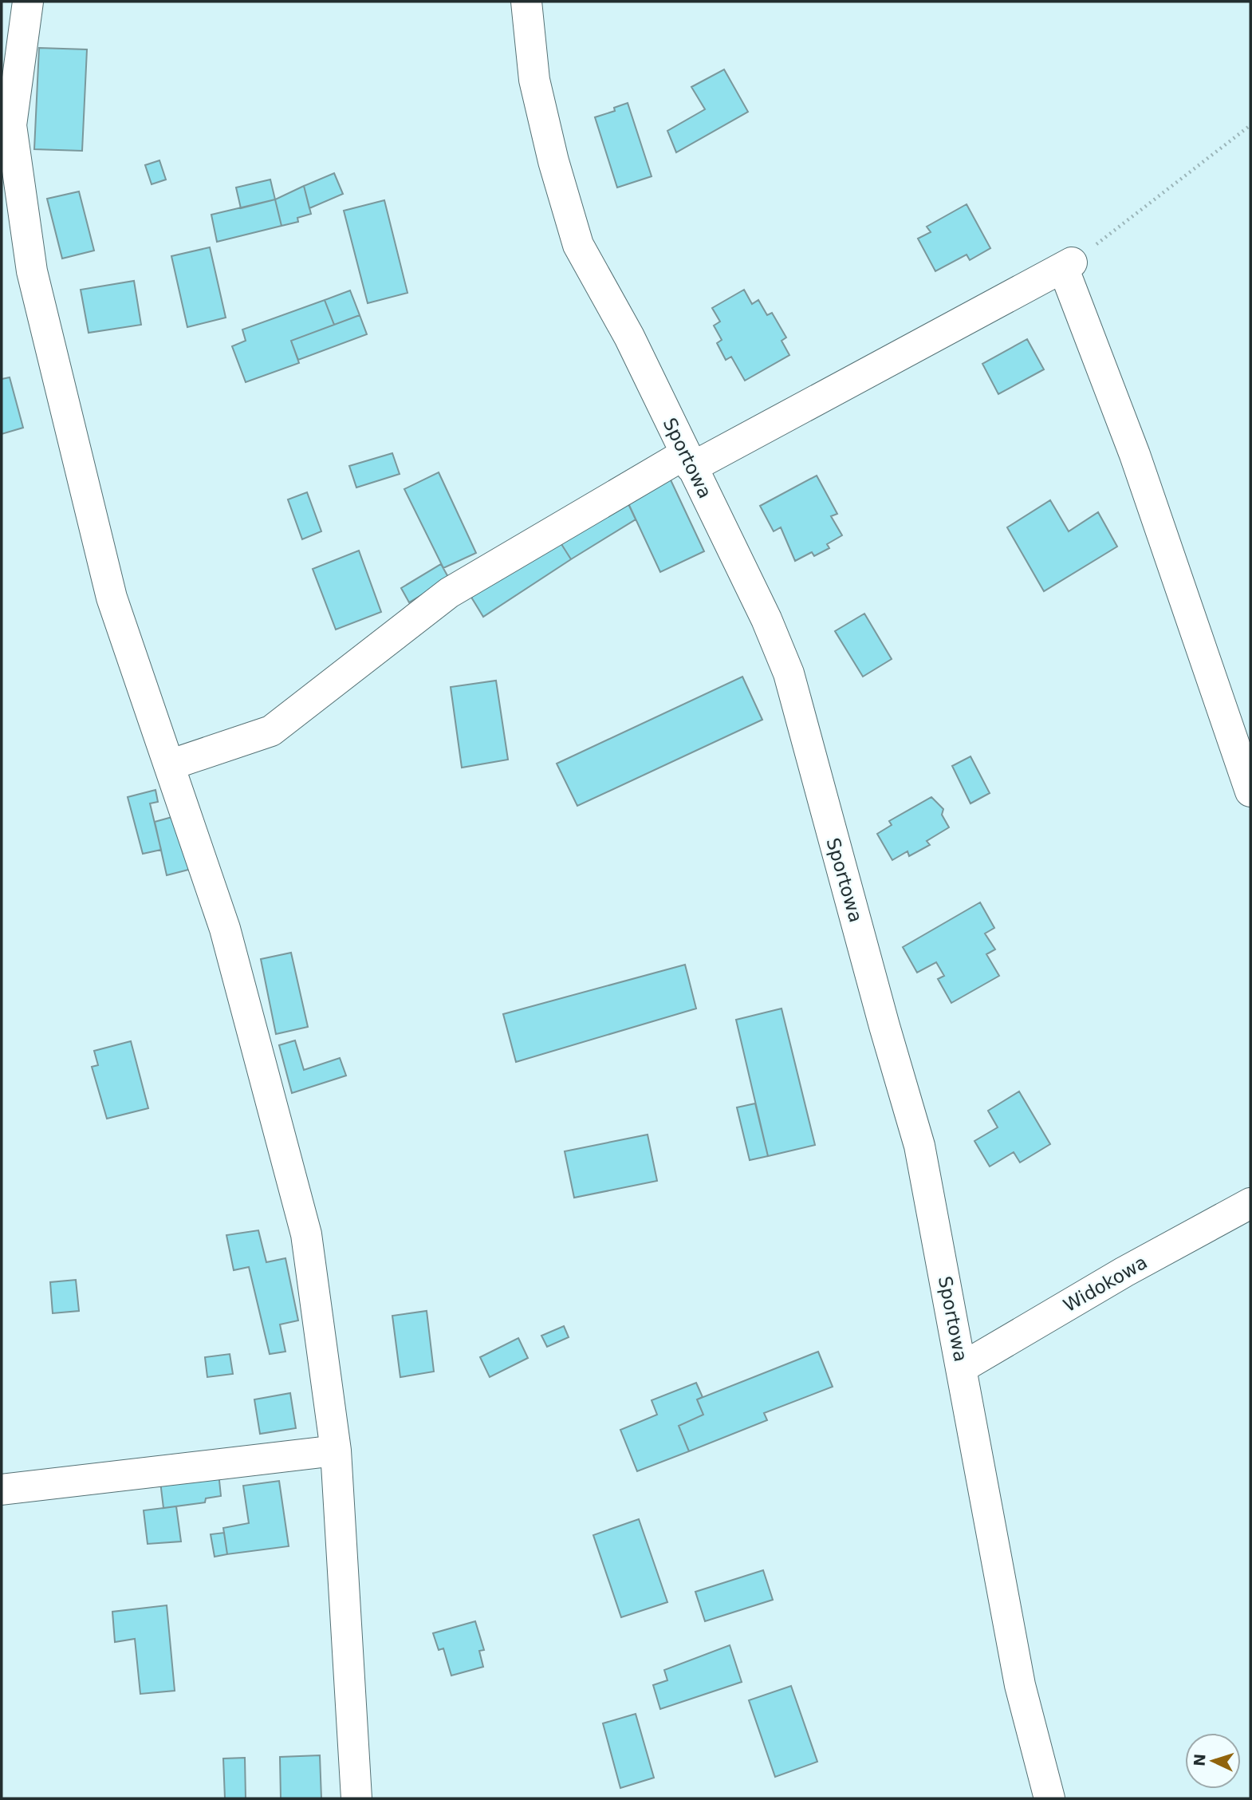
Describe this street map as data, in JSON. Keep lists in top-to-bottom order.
{
  "streets": {
    "street": ["Sportowa", "Widokowa"]
  },
  "crossings": [
    ["Sportowa", "Widokowa"]
  ],
  "north": "left"
}
